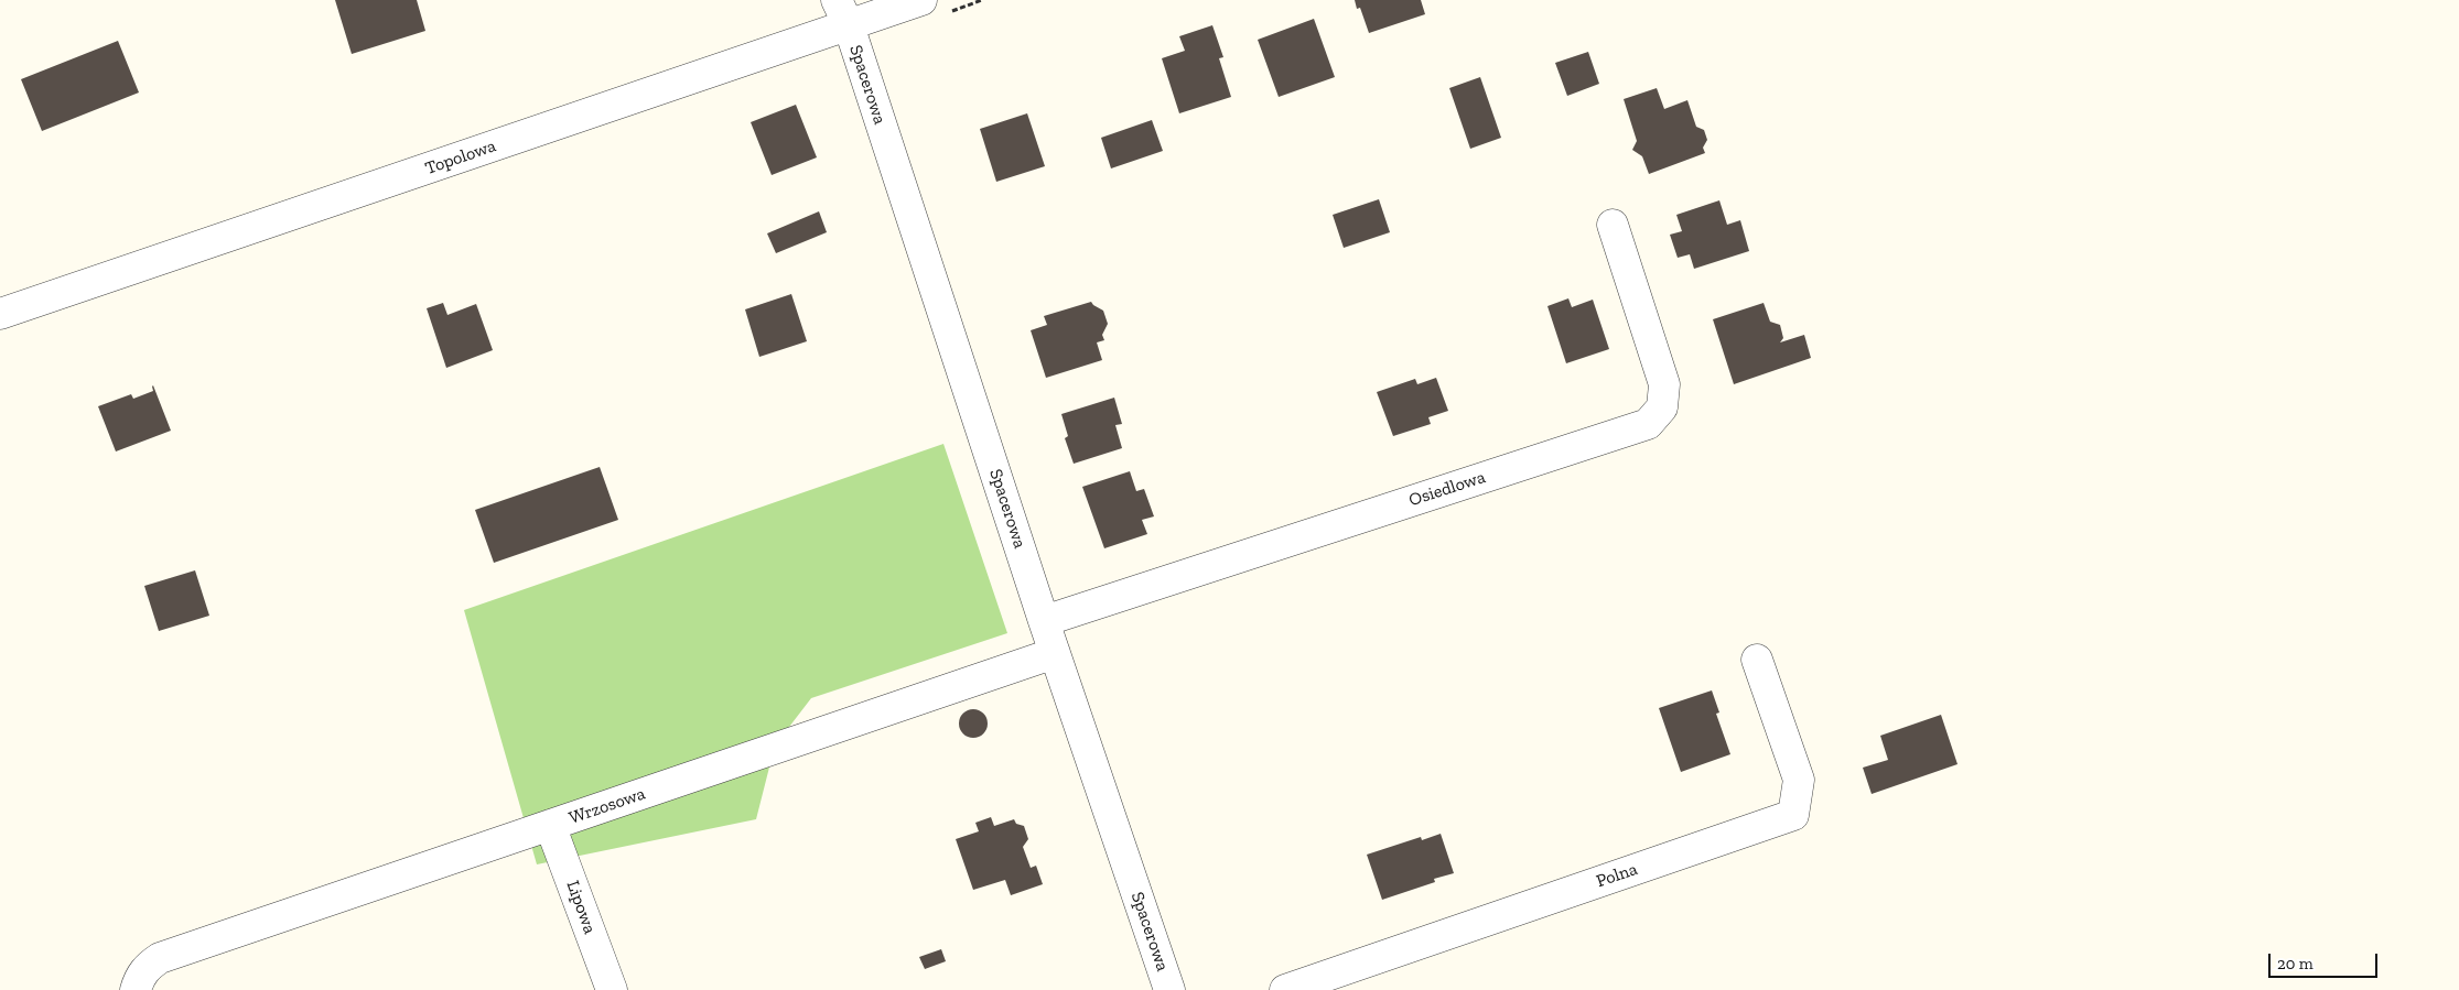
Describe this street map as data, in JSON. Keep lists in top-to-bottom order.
{
  "streets": {
    "street": [
      "Spacerowa",
      "Topolowa",
      "Osiedlowa",
      "Wrzosowa",
      "Polna",
      "Lipowa"
    ]
  },
  "crossings": [
    ["Spacerowa", "Topolowa"],
    ["Spacerowa", "Osiedlowa"],
    ["Spacerowa", "Wrzosowa"],
    ["Wrzosowa", "Lipowa"]
  ],
  "scale_bar": "20 m"
}
